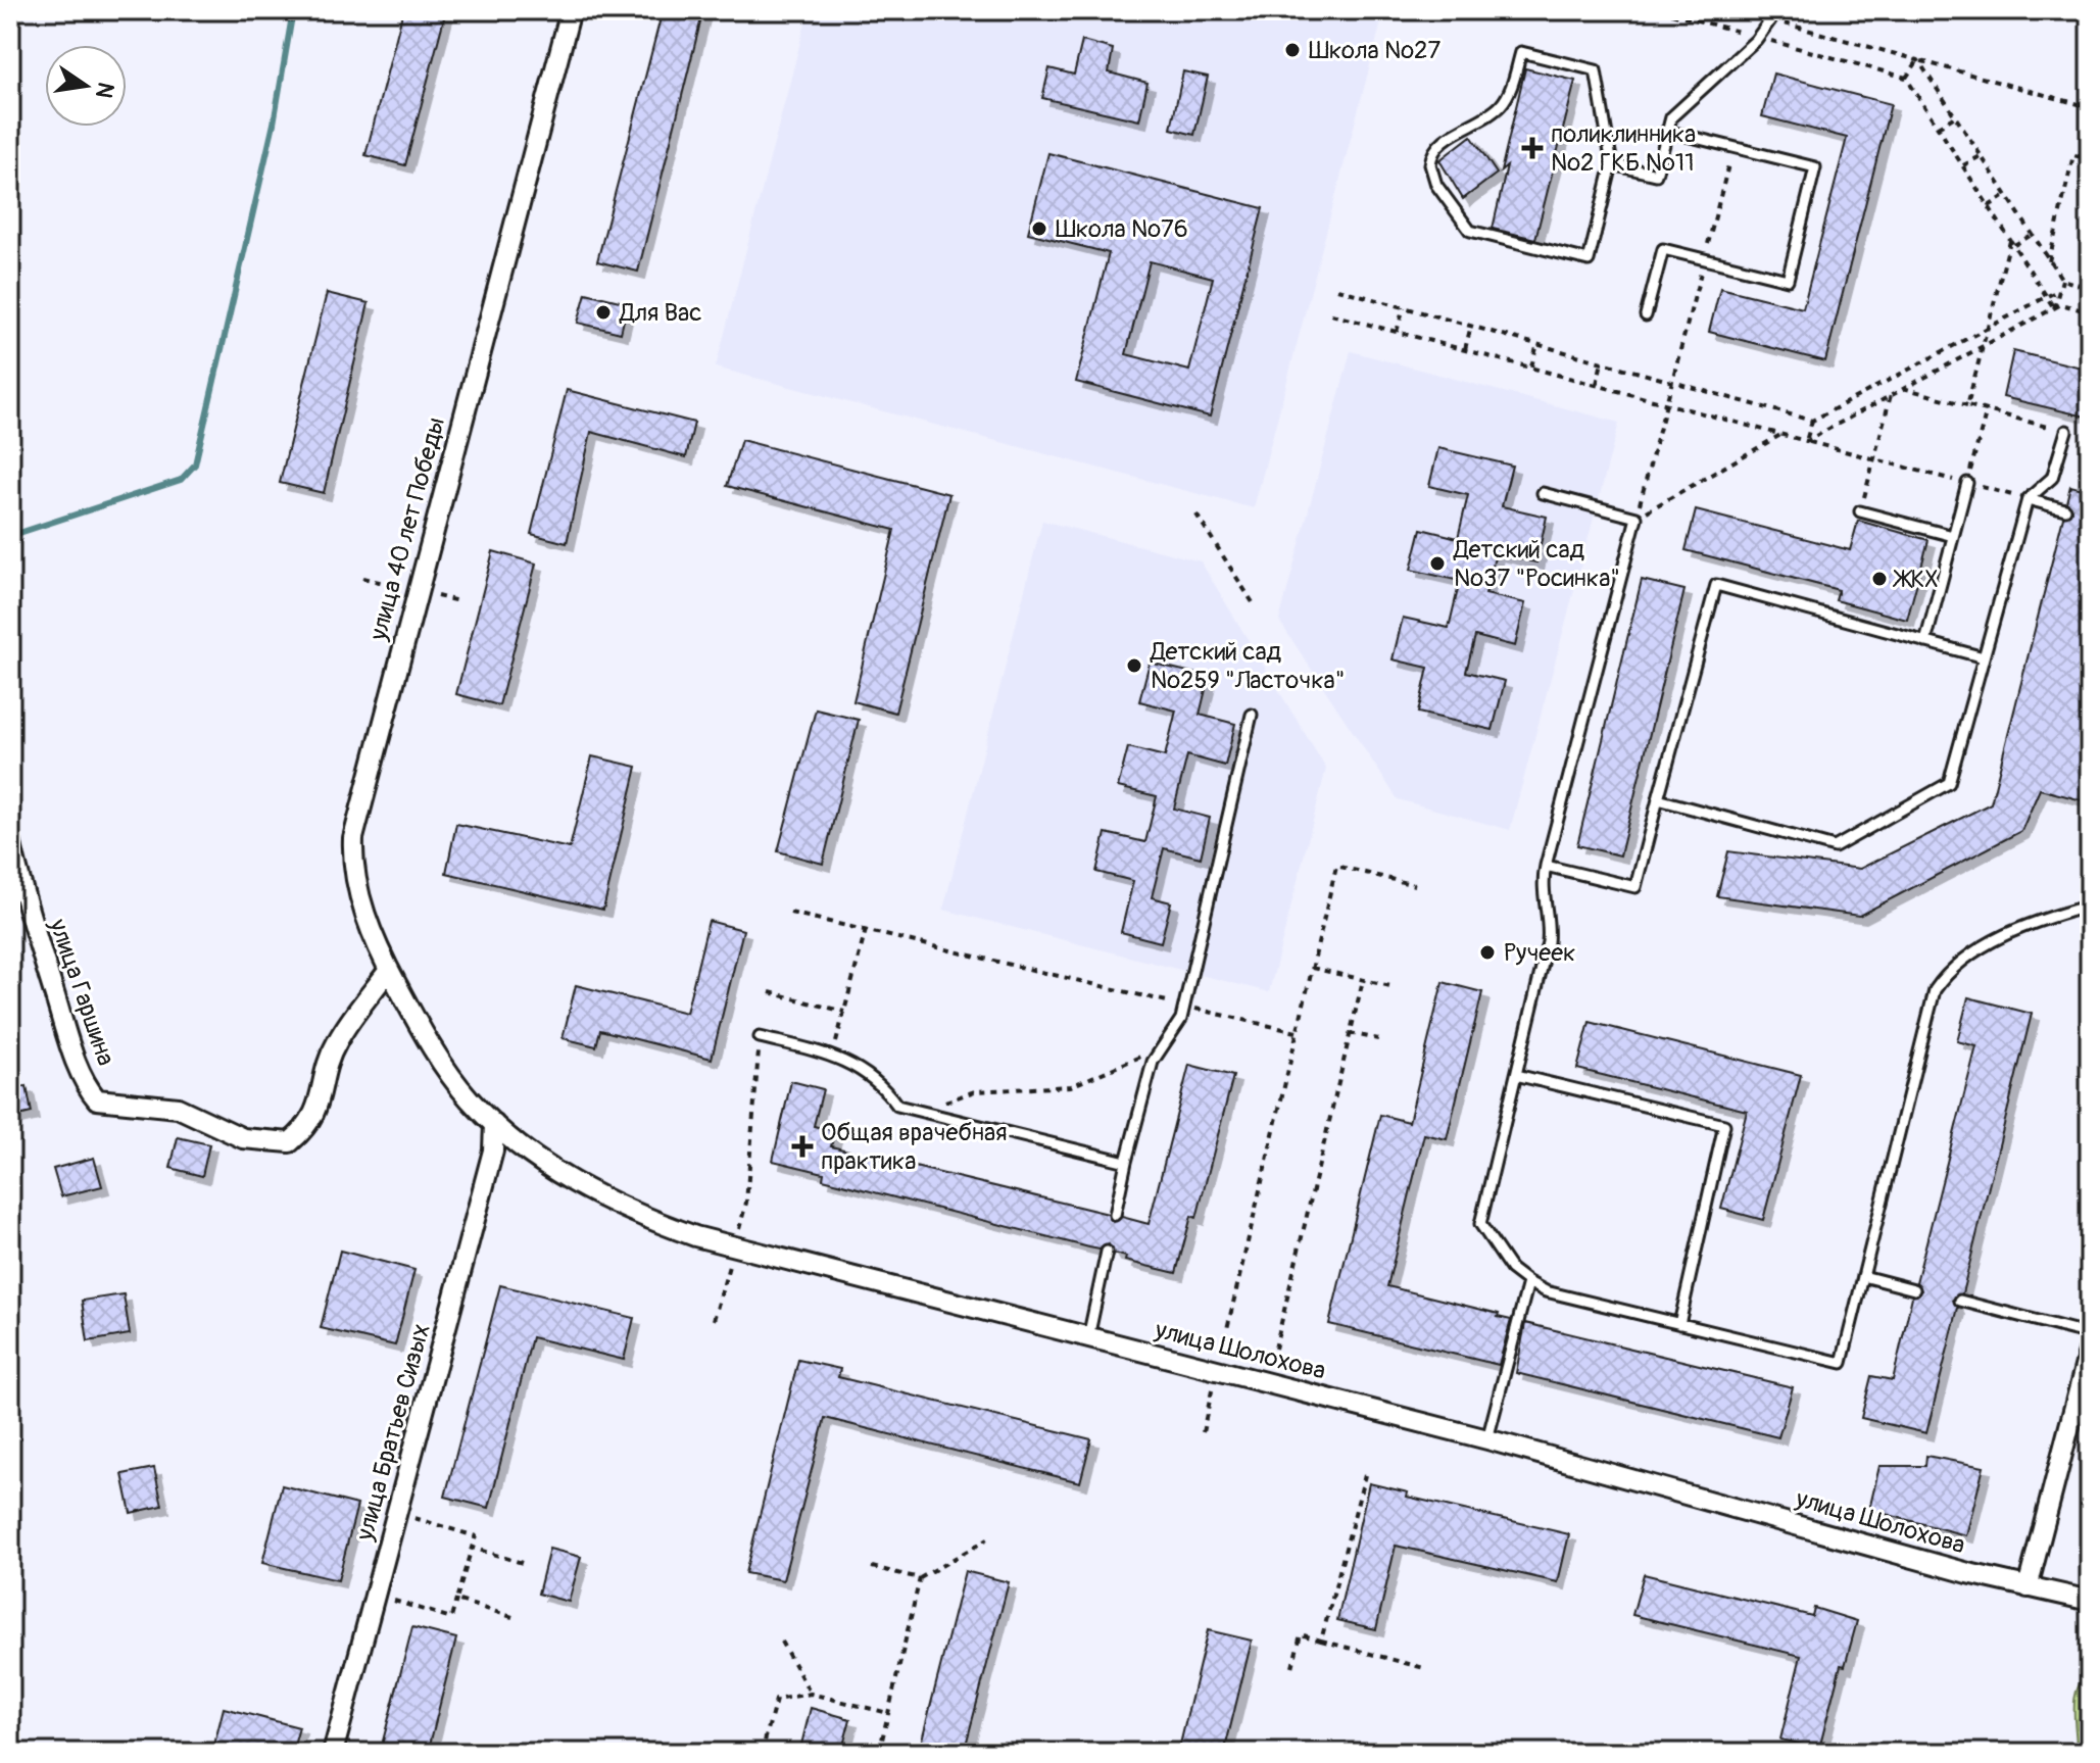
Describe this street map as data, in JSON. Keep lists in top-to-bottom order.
{
  "streets": {
    "street": [
      "улица 40 лет Победы",
      "улица Гаршина",
      "улица Шолохова",
      "улица Братьев Сизых"
    ]
  },
  "crossings": [
    ["улица 40 лет Победы", "улица Гаршина"],
    ["улица 40 лет Победы", "улица Шолохова"],
    ["улица Шолохова", "улица Братьев Сизых"]
  ],
  "places": {
    "other": [
      "Школа №27",
      "Школа №76",
      "Для Вас",
      "Детский сад №37 \"Росинка\"",
      "ЖКХ",
      "Детский сад №259 \"Ласточка\"",
      "Ручеек"
    ],
    "health": ["поликлинника №2 ГКБ №11", "Общая врачебная практика"]
  },
  "north": "right"
}
